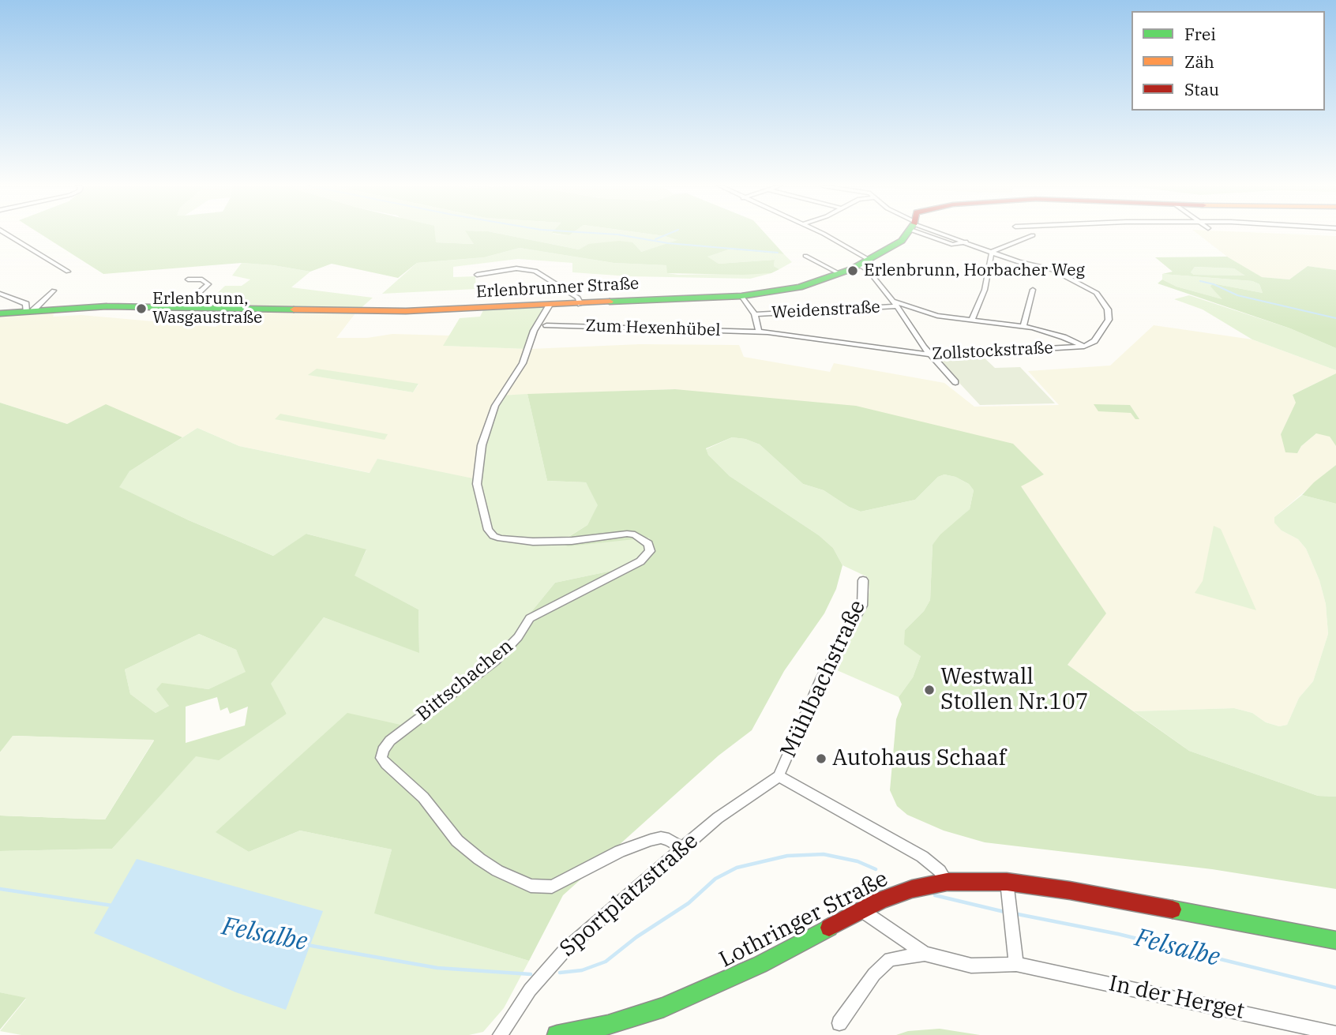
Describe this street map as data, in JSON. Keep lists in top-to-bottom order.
{
  "streets": {
    "street": [
      "Erlenbrunner Straße",
      "Weidenstraße",
      "Zum Hexenhübel",
      "Zollstockstraße",
      "Mühlbachstraße",
      "Bittschachen",
      "Sportplatzstraße",
      "Lothringer Straße",
      "In der Herget"
    ]
  },
  "crossings": [
    ["Erlenbrunner Straße", "Bittschachen"],
    ["Zum Hexenhübel", "Zollstockstraße"],
    ["Mühlbachstraße", "Sportplatzstraße"],
    ["Mühlbachstraße", "Lothringer Straße"],
    ["Bittschachen", "Sportplatzstraße"],
    ["Lothringer Straße", "In der Herget"]
  ],
  "water": ["Felsalbe"],
  "places": [
    "Erlenbrunn, Horbacher Weg",
    "Erlenbrunn, Wasgaustraße",
    "Westwall Stollen Nr.107",
    "Autohaus Schaaf"
  ],
  "legend": ["Frei", "Zäh", "Stau"]
}
